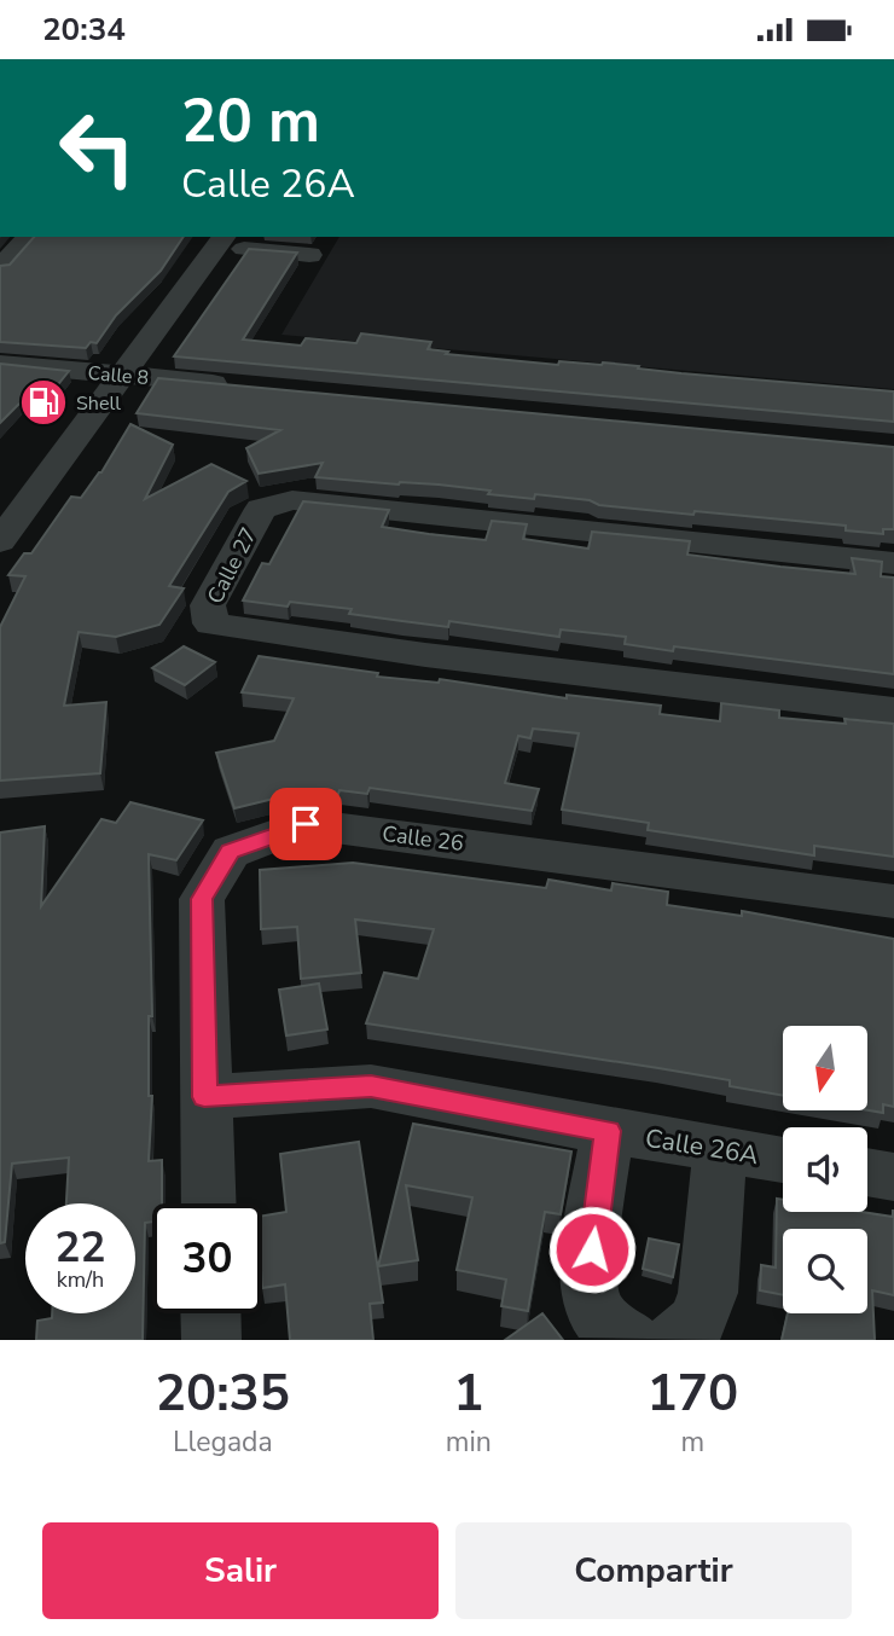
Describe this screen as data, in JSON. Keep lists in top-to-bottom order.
{
  "streets": {
    "street": [
      "Calle 8",
      "Calle 27",
      "Calle 26",
      "Calle 26A"
    ]
  },
  "crossings": [
    ["Calle 26", "Calle 26A"]
  ],
  "places": {
    "fuel station": ["Shell"]
  },
  "north": "bottom",
  "page": {
    "status": "20:34",
    "turn": ["20 m", "Calle 26A"],
    "speed": "22 km/h",
    "limit": "30",
    "eta": [
      "20:35",
      "Llegada",
      "1",
      "min",
      "170",
      "m"
    ],
    "buttons": ["Salir", "Compartir"]
  }
}
